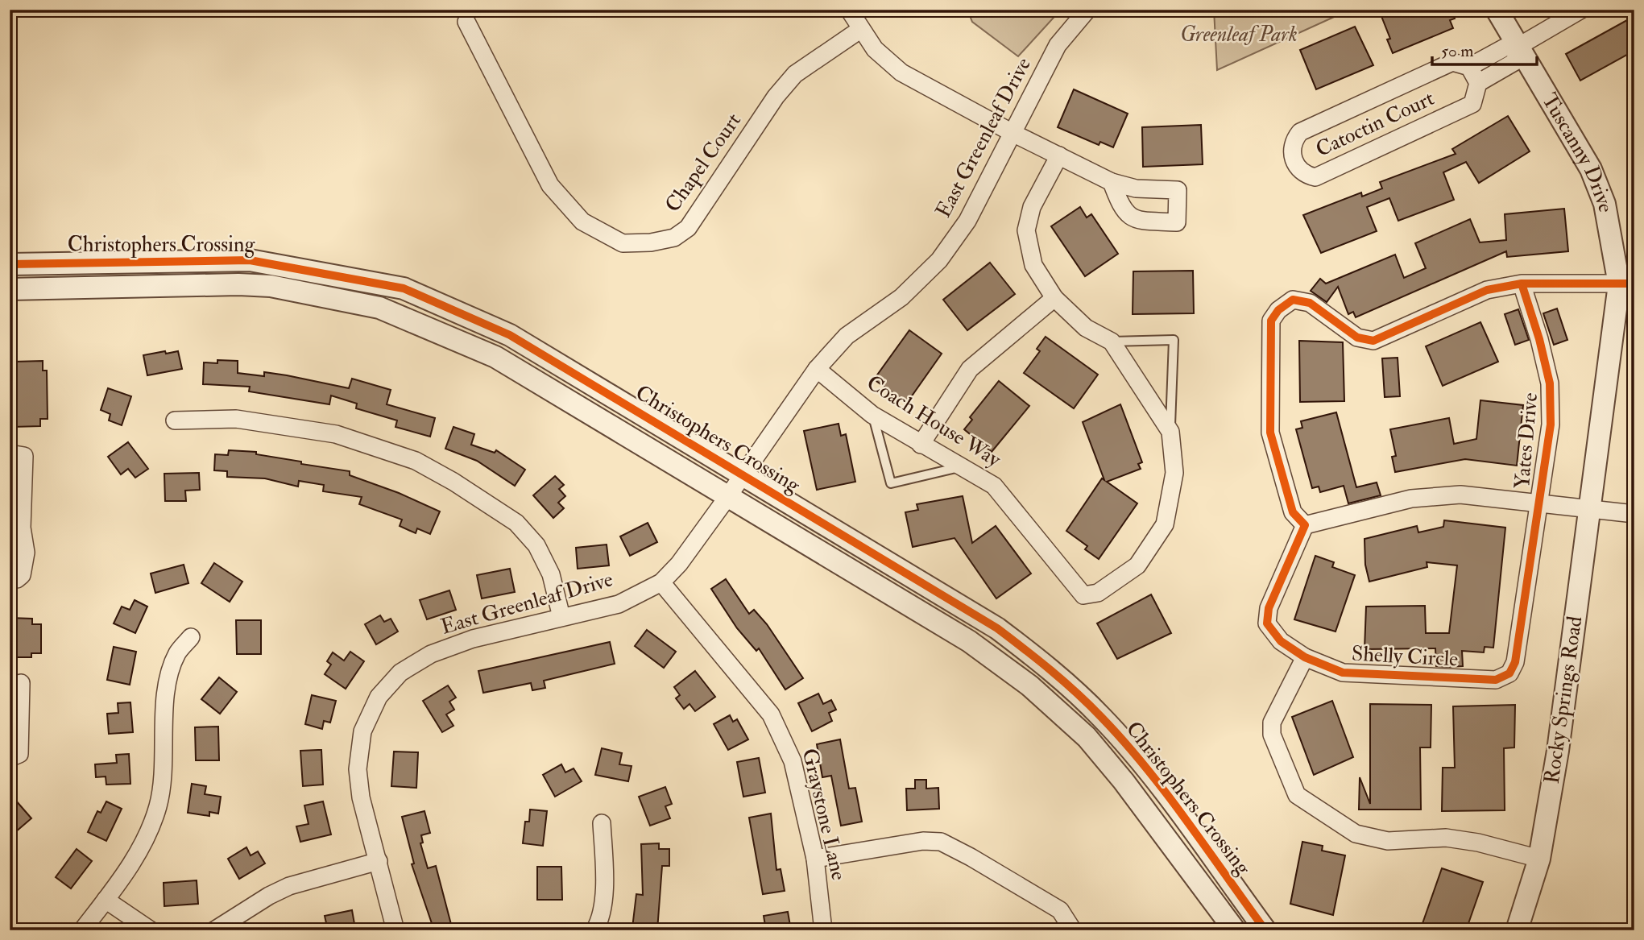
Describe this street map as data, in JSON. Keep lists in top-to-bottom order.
{
  "streets": {
    "street": [
      "Catoctin Court",
      "East Greenleaf Drive",
      "Tuscanny Drive",
      "Chapel Court",
      "Christophers Crossing",
      "Coach House Way",
      "Yates Drive",
      "Shelly Circle",
      "Rocky Springs Road",
      "Graystone Lane"
    ]
  },
  "crossings": [
    ["Catoctin Court", "Tuscanny Drive"],
    ["East Greenleaf Drive", "Christophers Crossing"],
    ["East Greenleaf Drive", "Coach House Way"],
    ["East Greenleaf Drive", "Graystone Lane"],
    ["Tuscanny Drive", "Rocky Springs Road"],
    ["Yates Drive", "Shelly Circle"]
  ],
  "parks": ["Greenleaf Park"],
  "scale_bar": "50 m"
}
